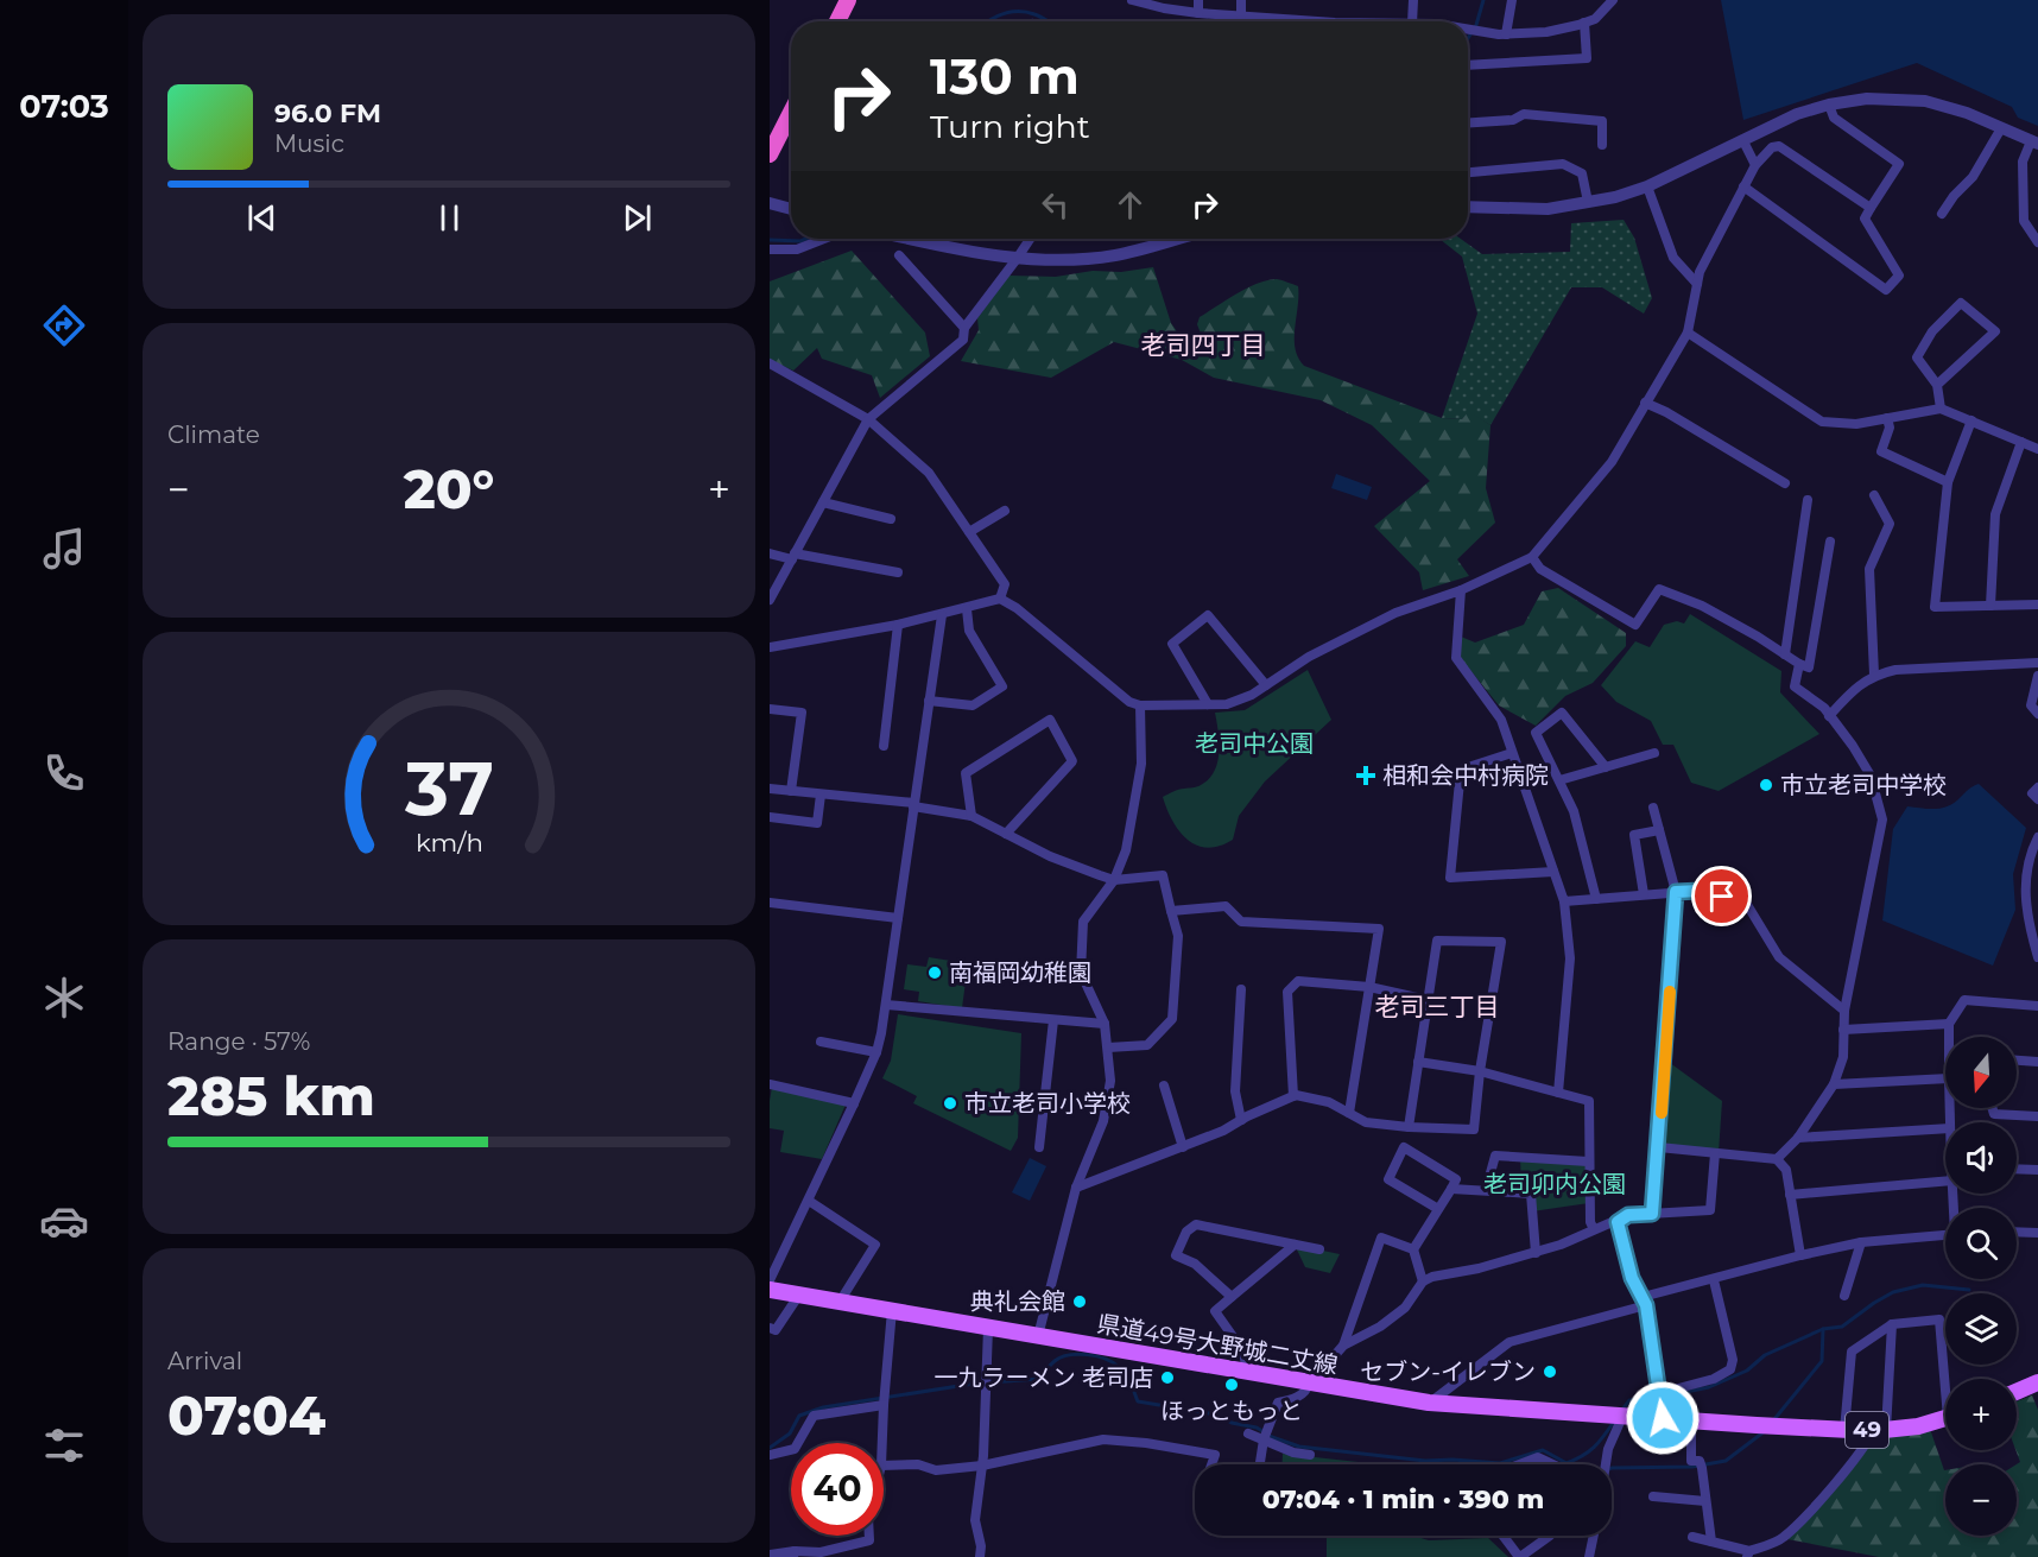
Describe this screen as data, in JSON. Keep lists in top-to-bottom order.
{
  "streets": {
    "main road": ["県道49号大野城二丈線", "49"]
  },
  "districts": ["老司四丁目", "老司三丁目"],
  "parks": ["老司中公園", "老司卯内公園"],
  "places": {
    "health": ["相和会中村病院"],
    "other": [
      "市立老司中学校",
      "南福岡幼稚園",
      "市立老司小学校",
      "典礼会館",
      "セブン-イレブン",
      "一九ラーメン 老司店",
      "ほっともっと"
    ]
  },
  "north": "bottom",
  "page": {
    "tabs": "07:03",
    "turn": ["130 m", "Turn right"],
    "song": ["96.0 FM", "Music"],
    "tile": [
      "Climate",
      ["Range · 57%", "285 km"],
      ["Arrival", "07:04"]
    ],
    "heat": ["−", "20°", "+"],
    "map_buttons": ["+", "−"],
    "limit": "40",
    "trip": "07:04 · 1 min · 390 m",
    "gauge": ["37", "km/h"]
  }
}
